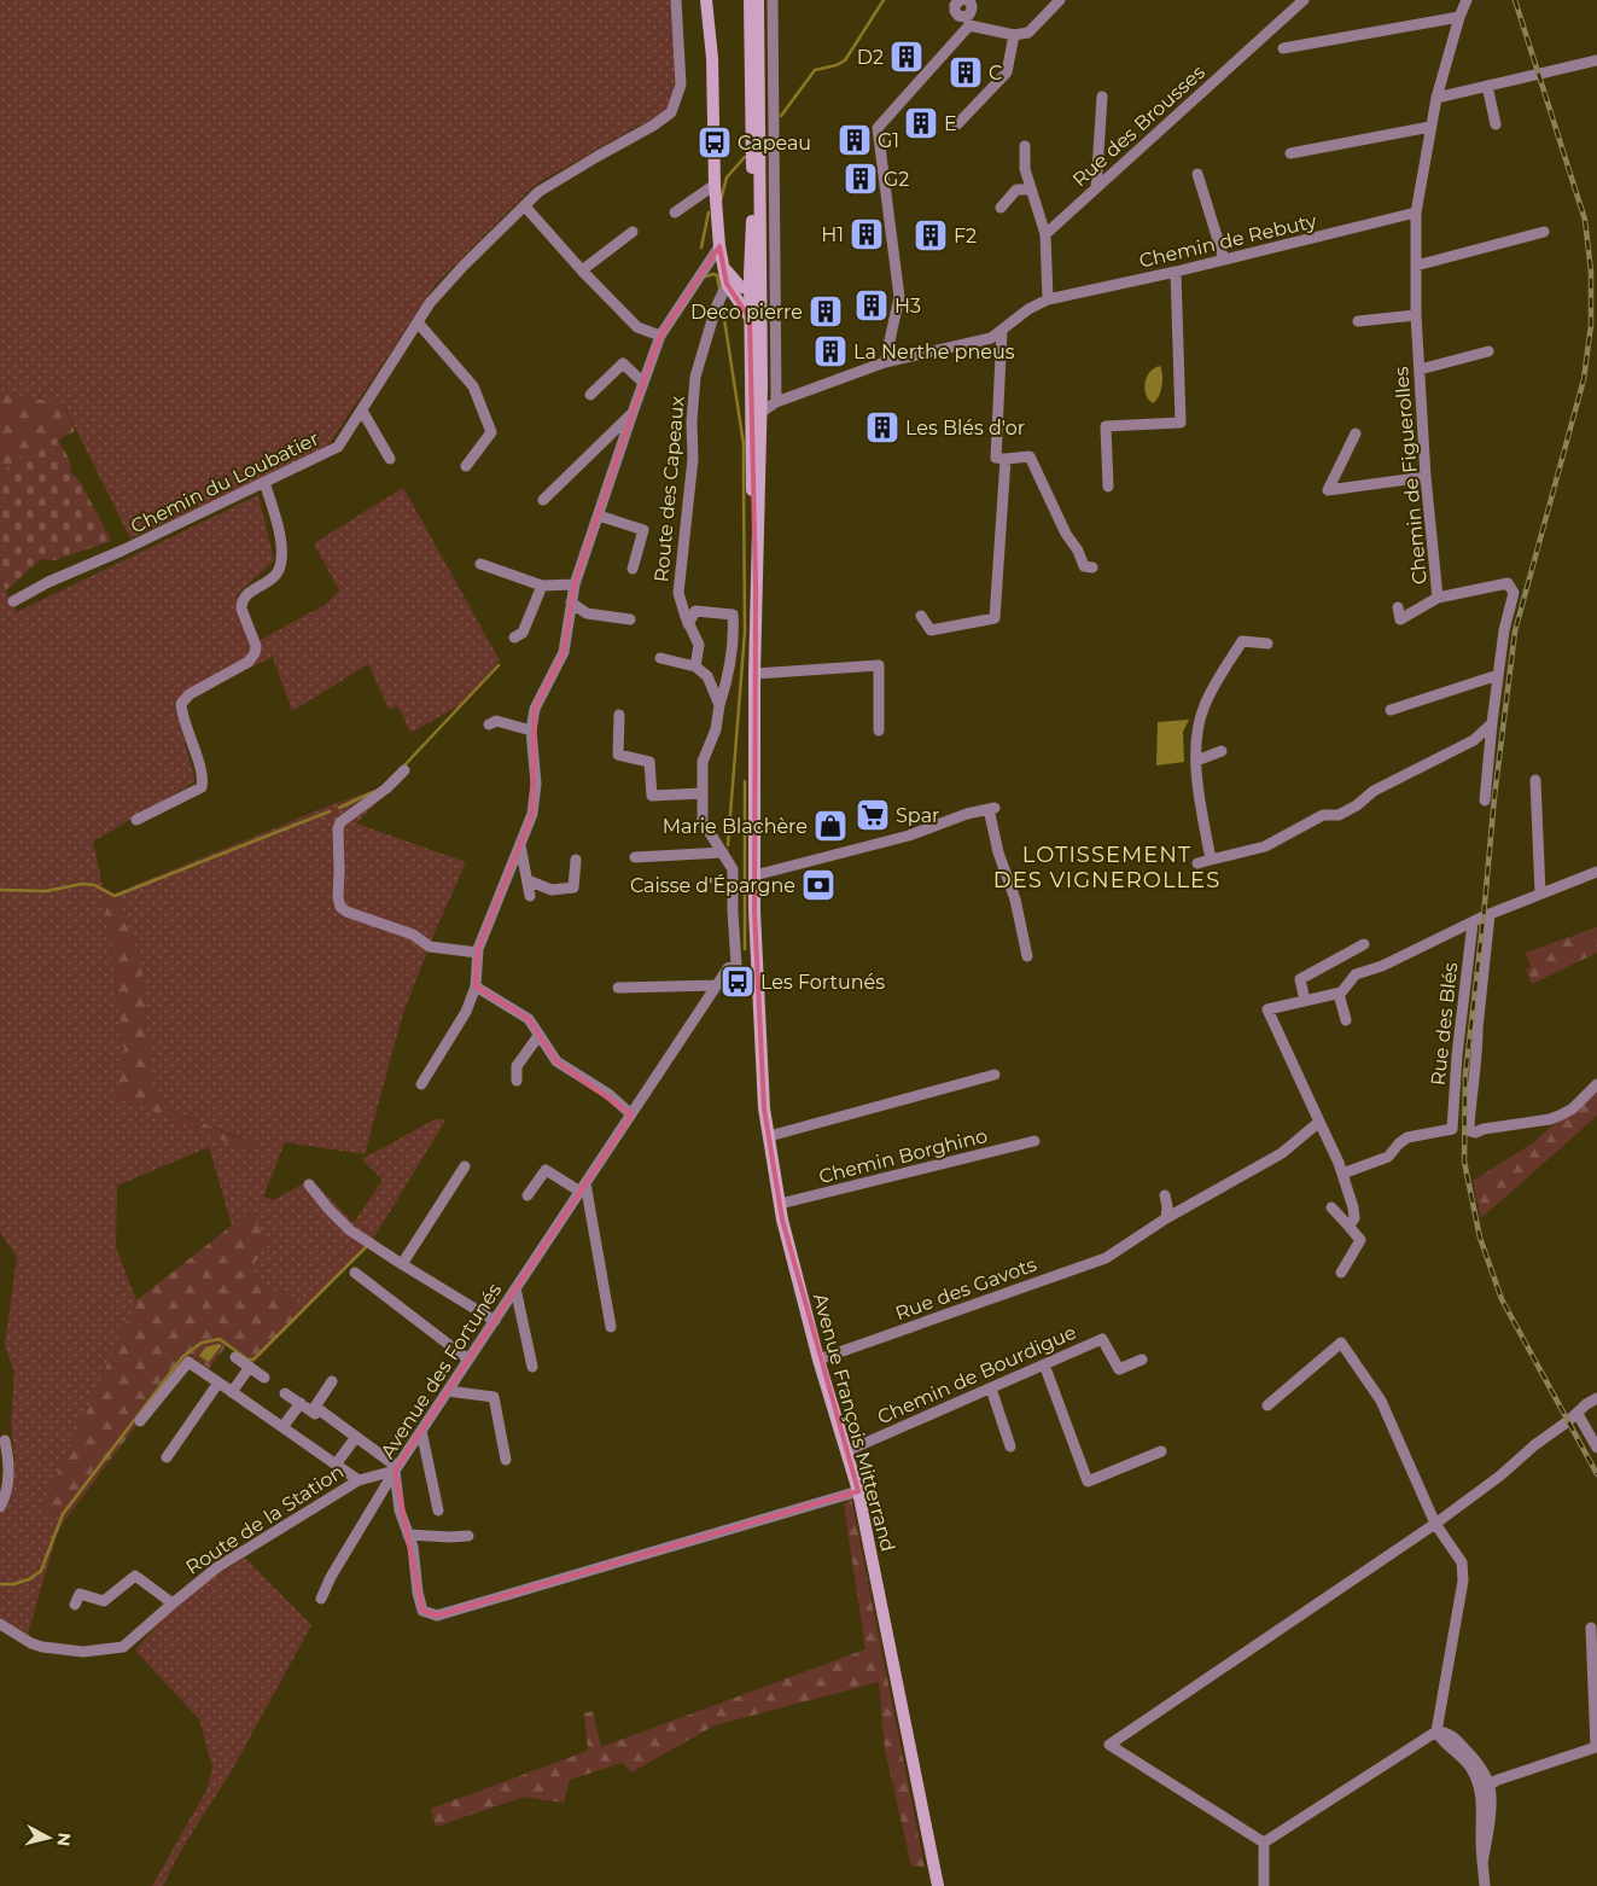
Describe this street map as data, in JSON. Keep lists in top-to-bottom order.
{
  "streets": {
    "main road": ["Avenue François Mitterrand"],
    "street": [
      "Rue des Brousses",
      "Chemin de Rebuty",
      "Chemin de Figuerolles",
      "Chemin du Loubatier",
      "Route des Capeaux",
      "Rue des Blés",
      "Chemin Borghino",
      "Rue des Gavots",
      "Avenue des Fortunés",
      "Chemin de Bourdigue",
      "Route de la Station"
    ]
  },
  "crossings": [
    ["Chemin de Rebuty", "Chemin de Figuerolles"],
    ["Chemin Borghino", "Avenue François Mitterrand"],
    ["Rue des Gavots", "Avenue François Mitterrand"],
    ["Avenue des Fortunés", "Avenue François Mitterrand"],
    ["Avenue des Fortunés", "Route de la Station"],
    ["Chemin de Bourdigue", "Avenue François Mitterrand"]
  ],
  "districts": ["LOTISSEMENT DES VIGNEROLLES"],
  "places": {
    "building": [
      "D2",
      "C",
      "E",
      "G1",
      "G2",
      "H1",
      "F2",
      "H3",
      "Deco pierre",
      "La Nerthe pneus",
      "Les Blés d'or"
    ],
    "bus stop": ["Capeau", "Les Fortunés"],
    "supermarket": ["Spar"],
    "shop": ["Marie Blachère"],
    "bank": ["Caisse d'Épargne"]
  },
  "north": "right"
}
